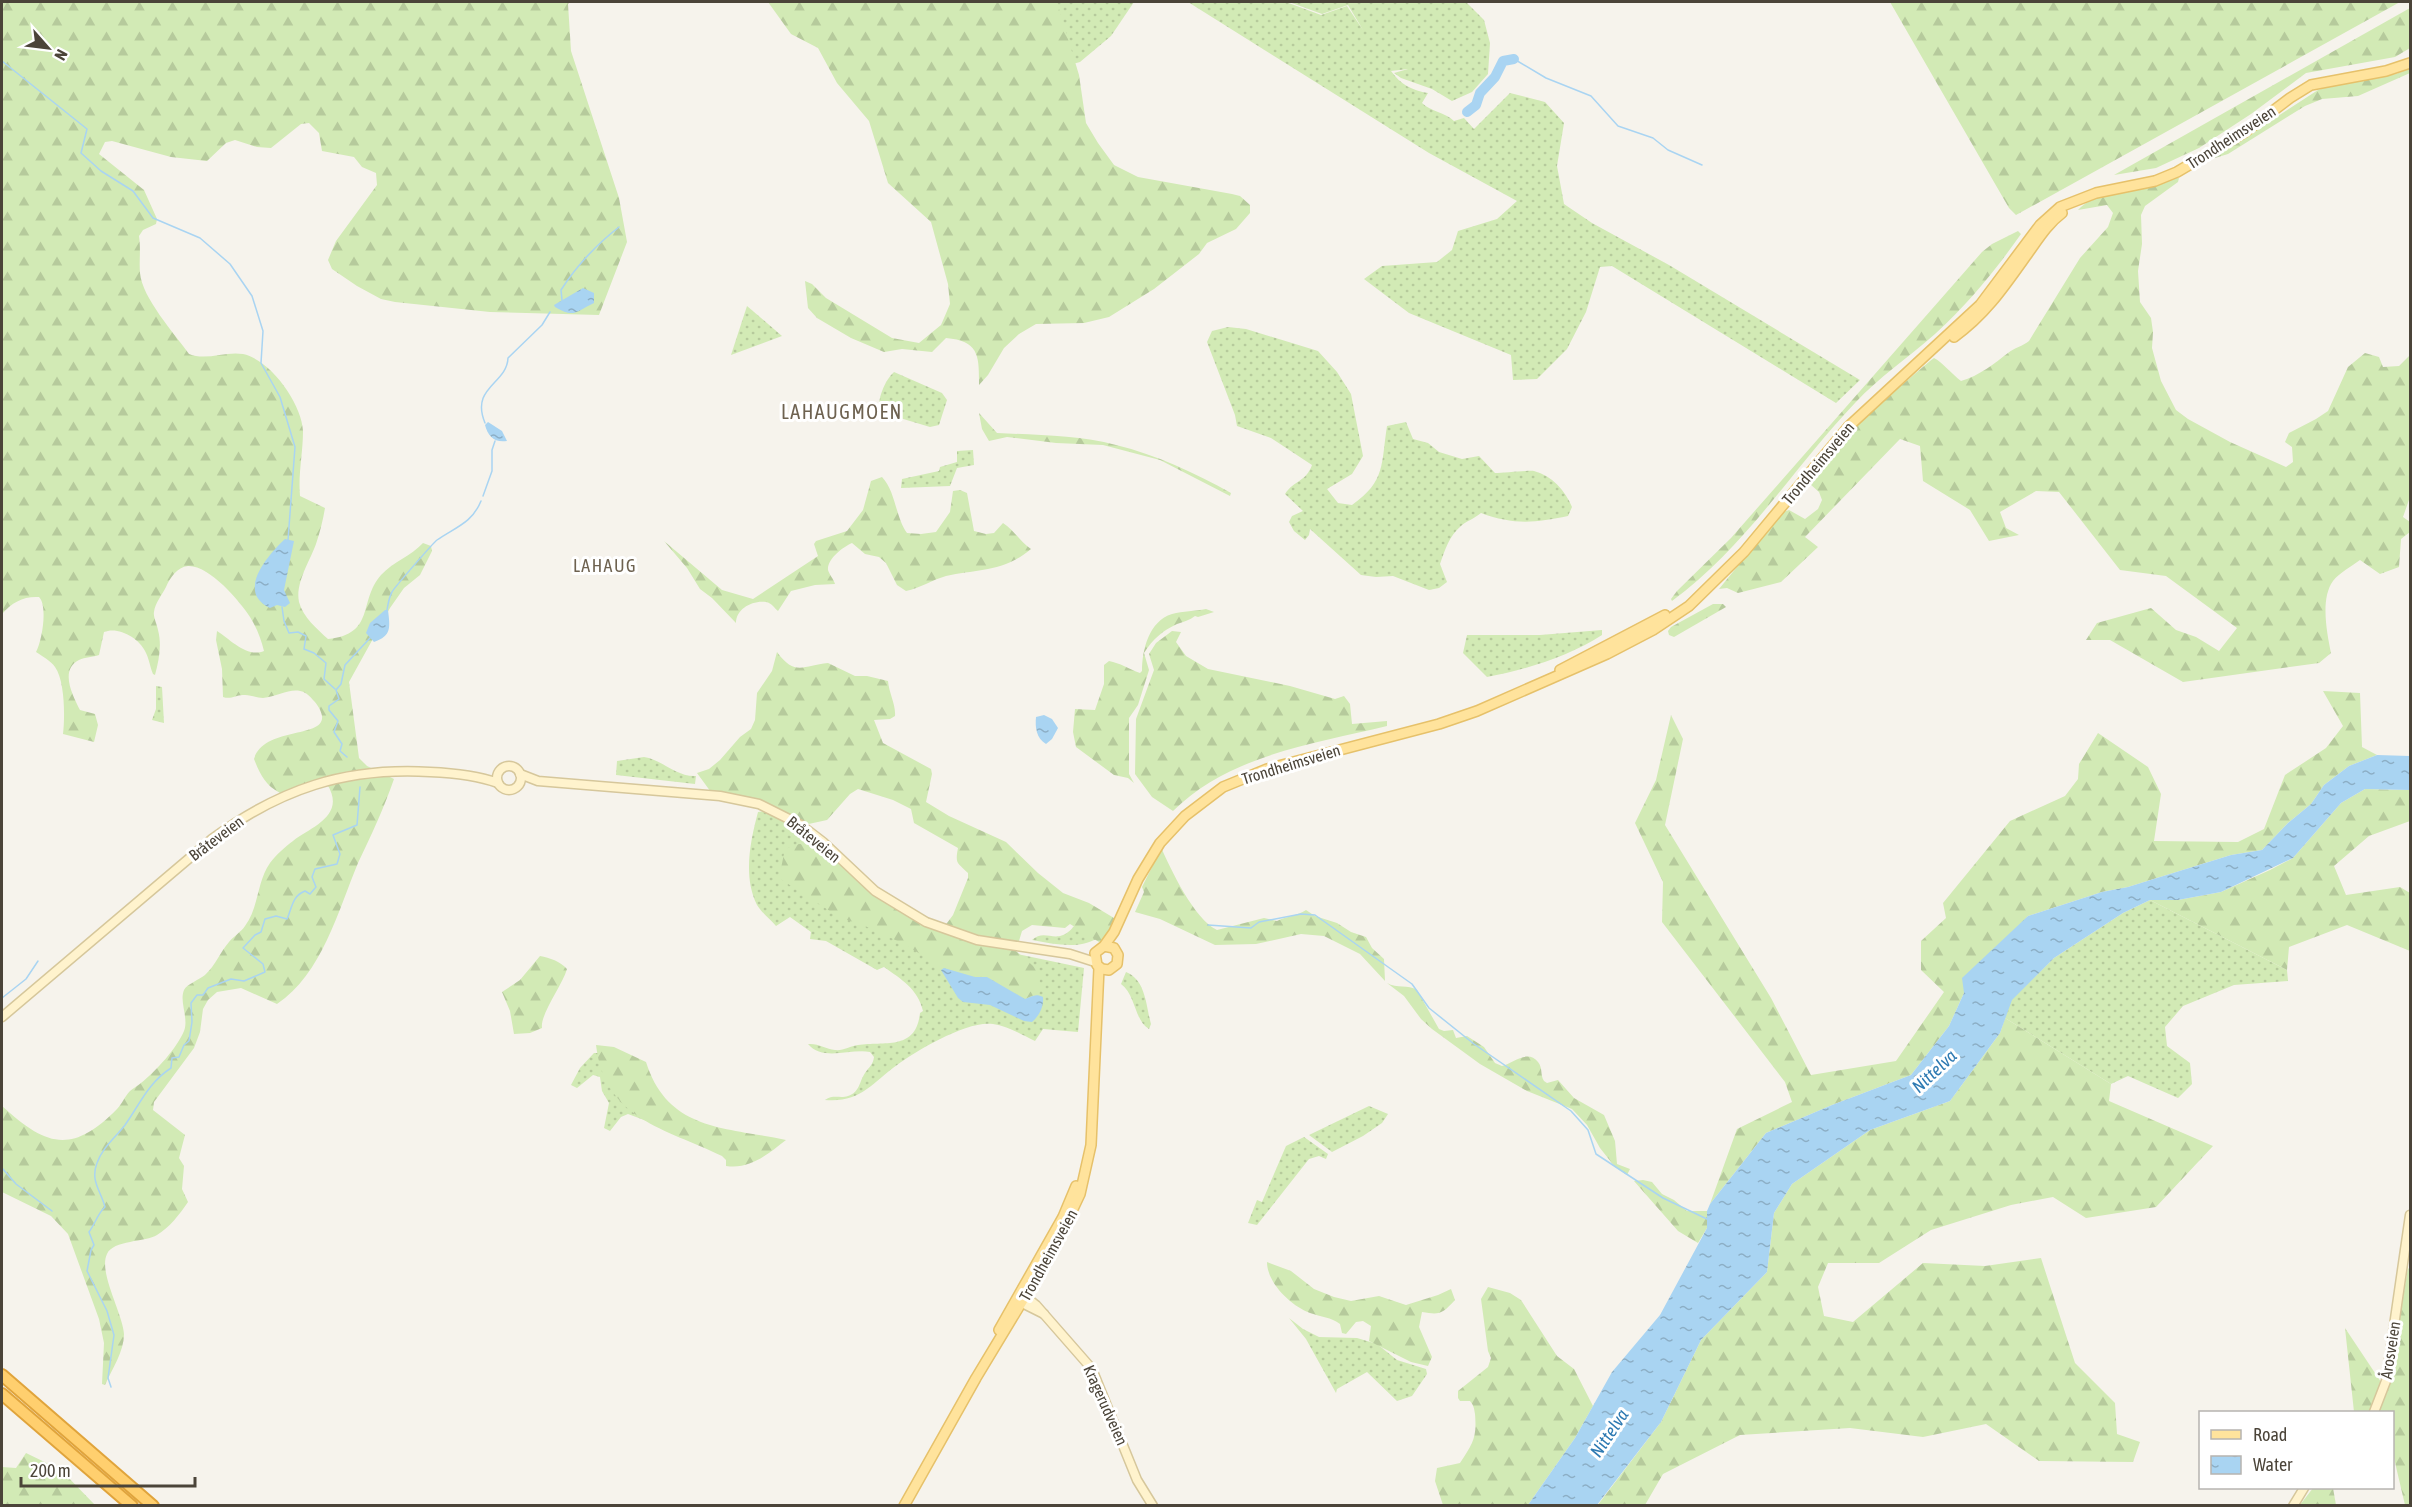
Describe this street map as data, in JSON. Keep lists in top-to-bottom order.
{
  "streets": {
    "main road": [
      "Trondheimsveien",
      "Bråteveien",
      "Årosveien",
      "Kragerudveien"
    ]
  },
  "crossings": [
    ["Trondheimsveien", "Bråteveien"],
    ["Trondheimsveien", "Kragerudveien"]
  ],
  "districts": ["LAHAUGMOEN", "LAHAUG"],
  "water": ["Nittelva"],
  "legend": ["Road", "Water"],
  "scale_bar": "200 m",
  "north": "bottom right"
}
